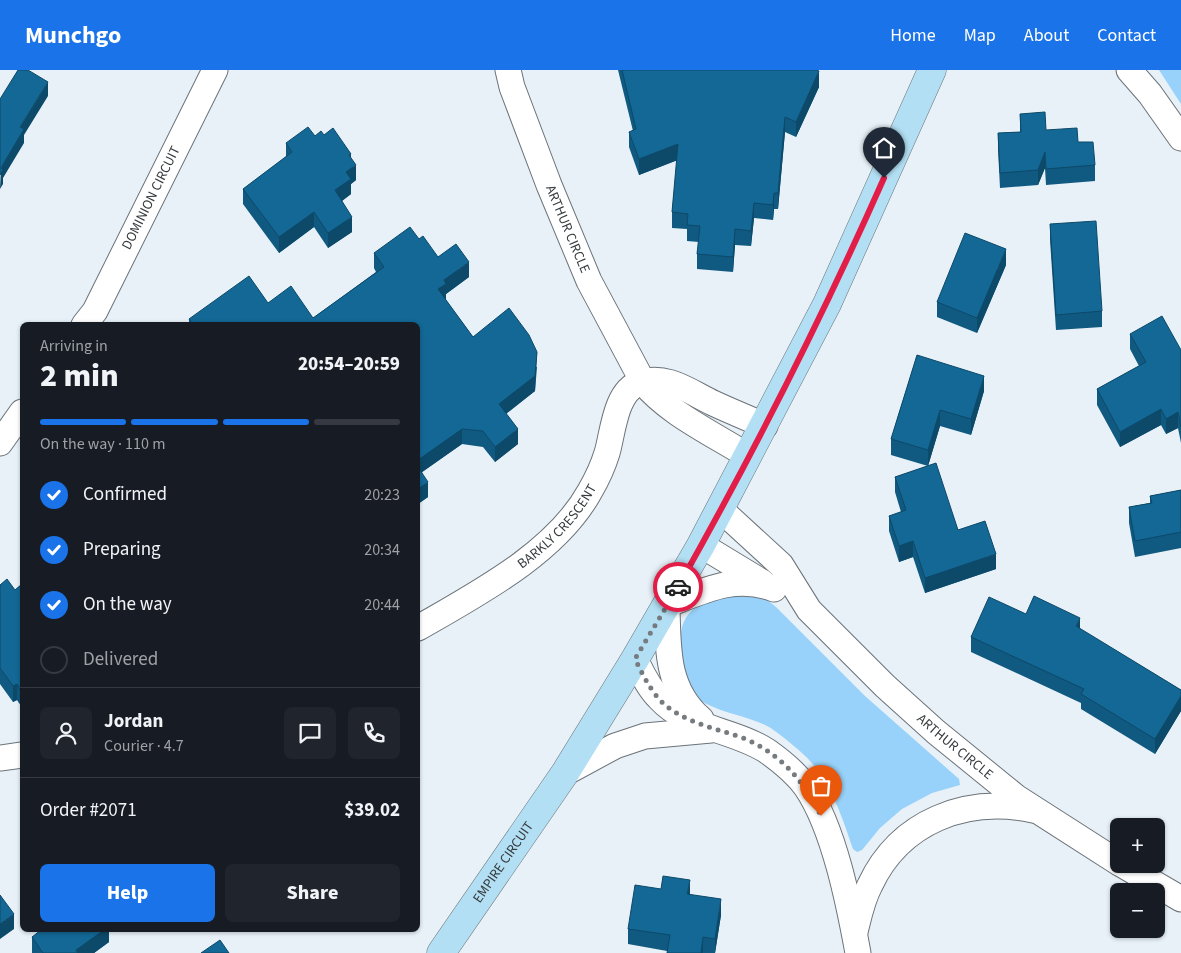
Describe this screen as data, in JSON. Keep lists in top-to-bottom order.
{
  "streets": {
    "street": [
      "DOMINION CIRCUIT",
      "ARTHUR CIRCLE",
      "BARKLY CRESCENT",
      "EMPIRE CIRCUIT"
    ]
  },
  "crossings": [
    ["ARTHUR CIRCLE", "BARKLY CRESCENT"],
    ["ARTHUR CIRCLE", "EMPIRE CIRCUIT"]
  ],
  "page": {
    "header": "Munchgo",
    "nav": [
      "Home",
      "Map",
      "About",
      "Contact"
    ],
    "heading": ["2 min", "Arriving in", "20:54–20:59"],
    "panel": [
      "Jordan",
      "Courier · 4.7",
      "Order #2071",
      "$39.02"
    ],
    "bar": "On the way · 110 m",
    "list": [
      ["Confirmed", "20:23"],
      ["Preparing", "20:34"],
      ["On the way", "20:44"],
      "Delivered"
    ],
    "map_buttons": ["+", "−"],
    "buttons": ["Help", "Share"]
  }
}
